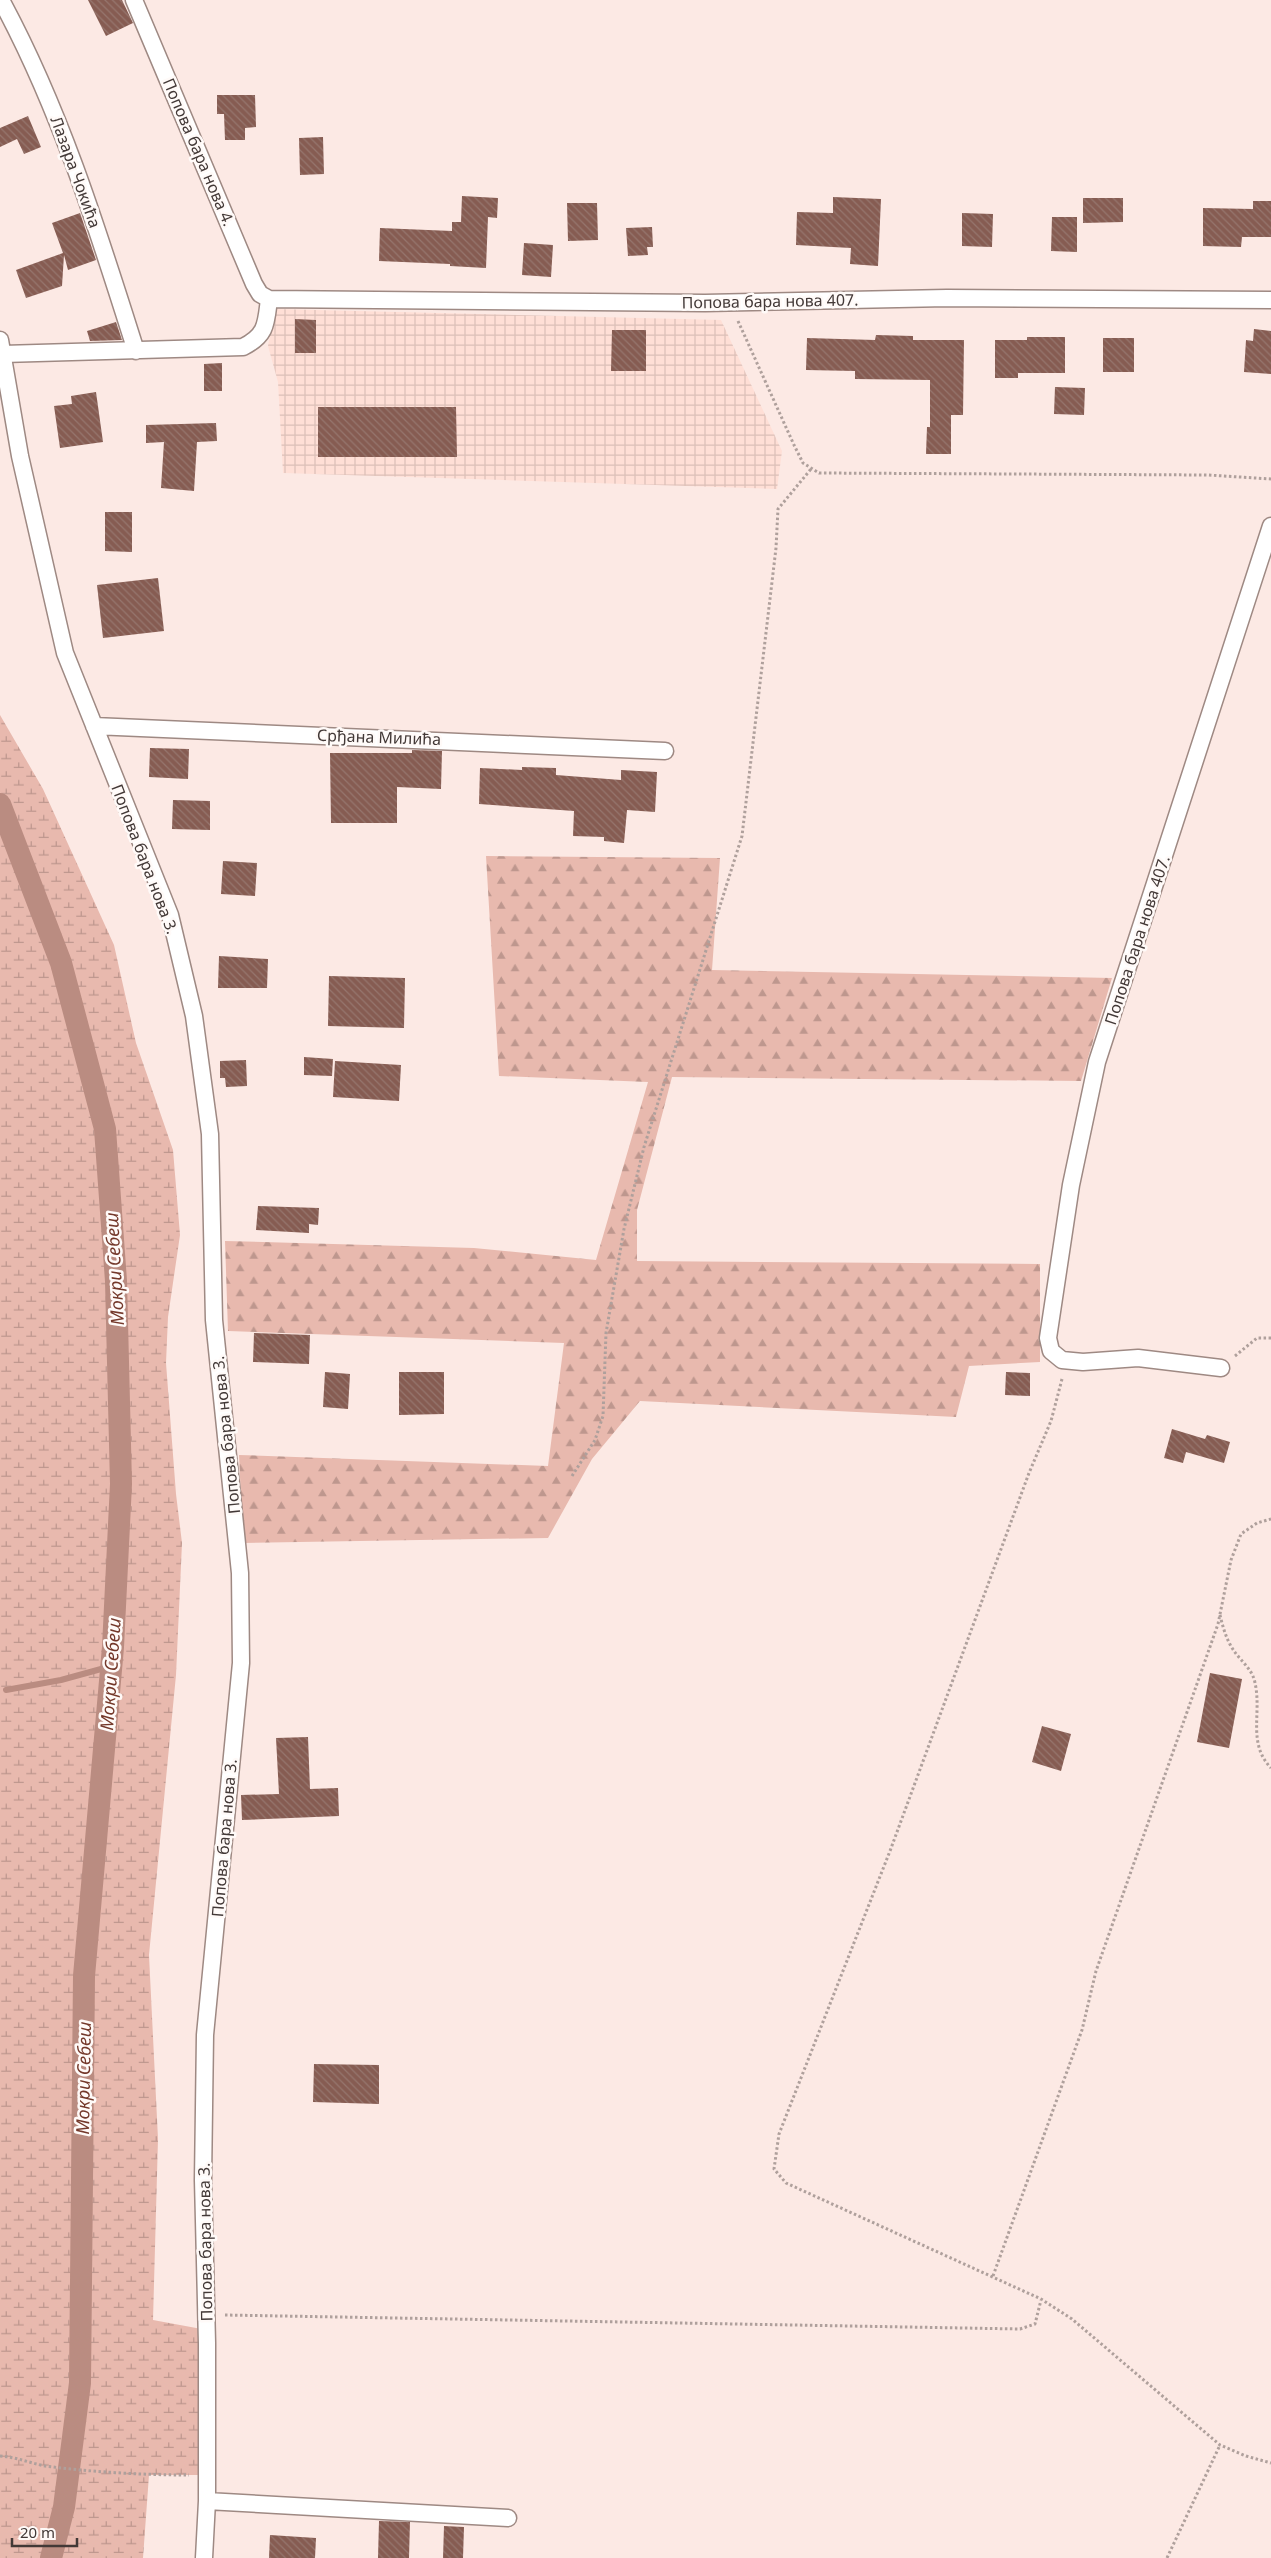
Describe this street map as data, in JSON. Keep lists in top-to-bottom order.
{
  "streets": {
    "street": [
      "Попова бара нова 4.",
      "Лазара Чокића",
      "Попова бара нова 407.",
      "Срђана Милића",
      "Попова бара нова 3."
    ]
  },
  "crossings": [
    ["Попова бара нова 4.", "Попова бара нова 407."],
    ["Срђана Милића", "Попова бара нова 3."]
  ],
  "water": ["Мокри Себеш"],
  "scale_bar": "20 m"
}
